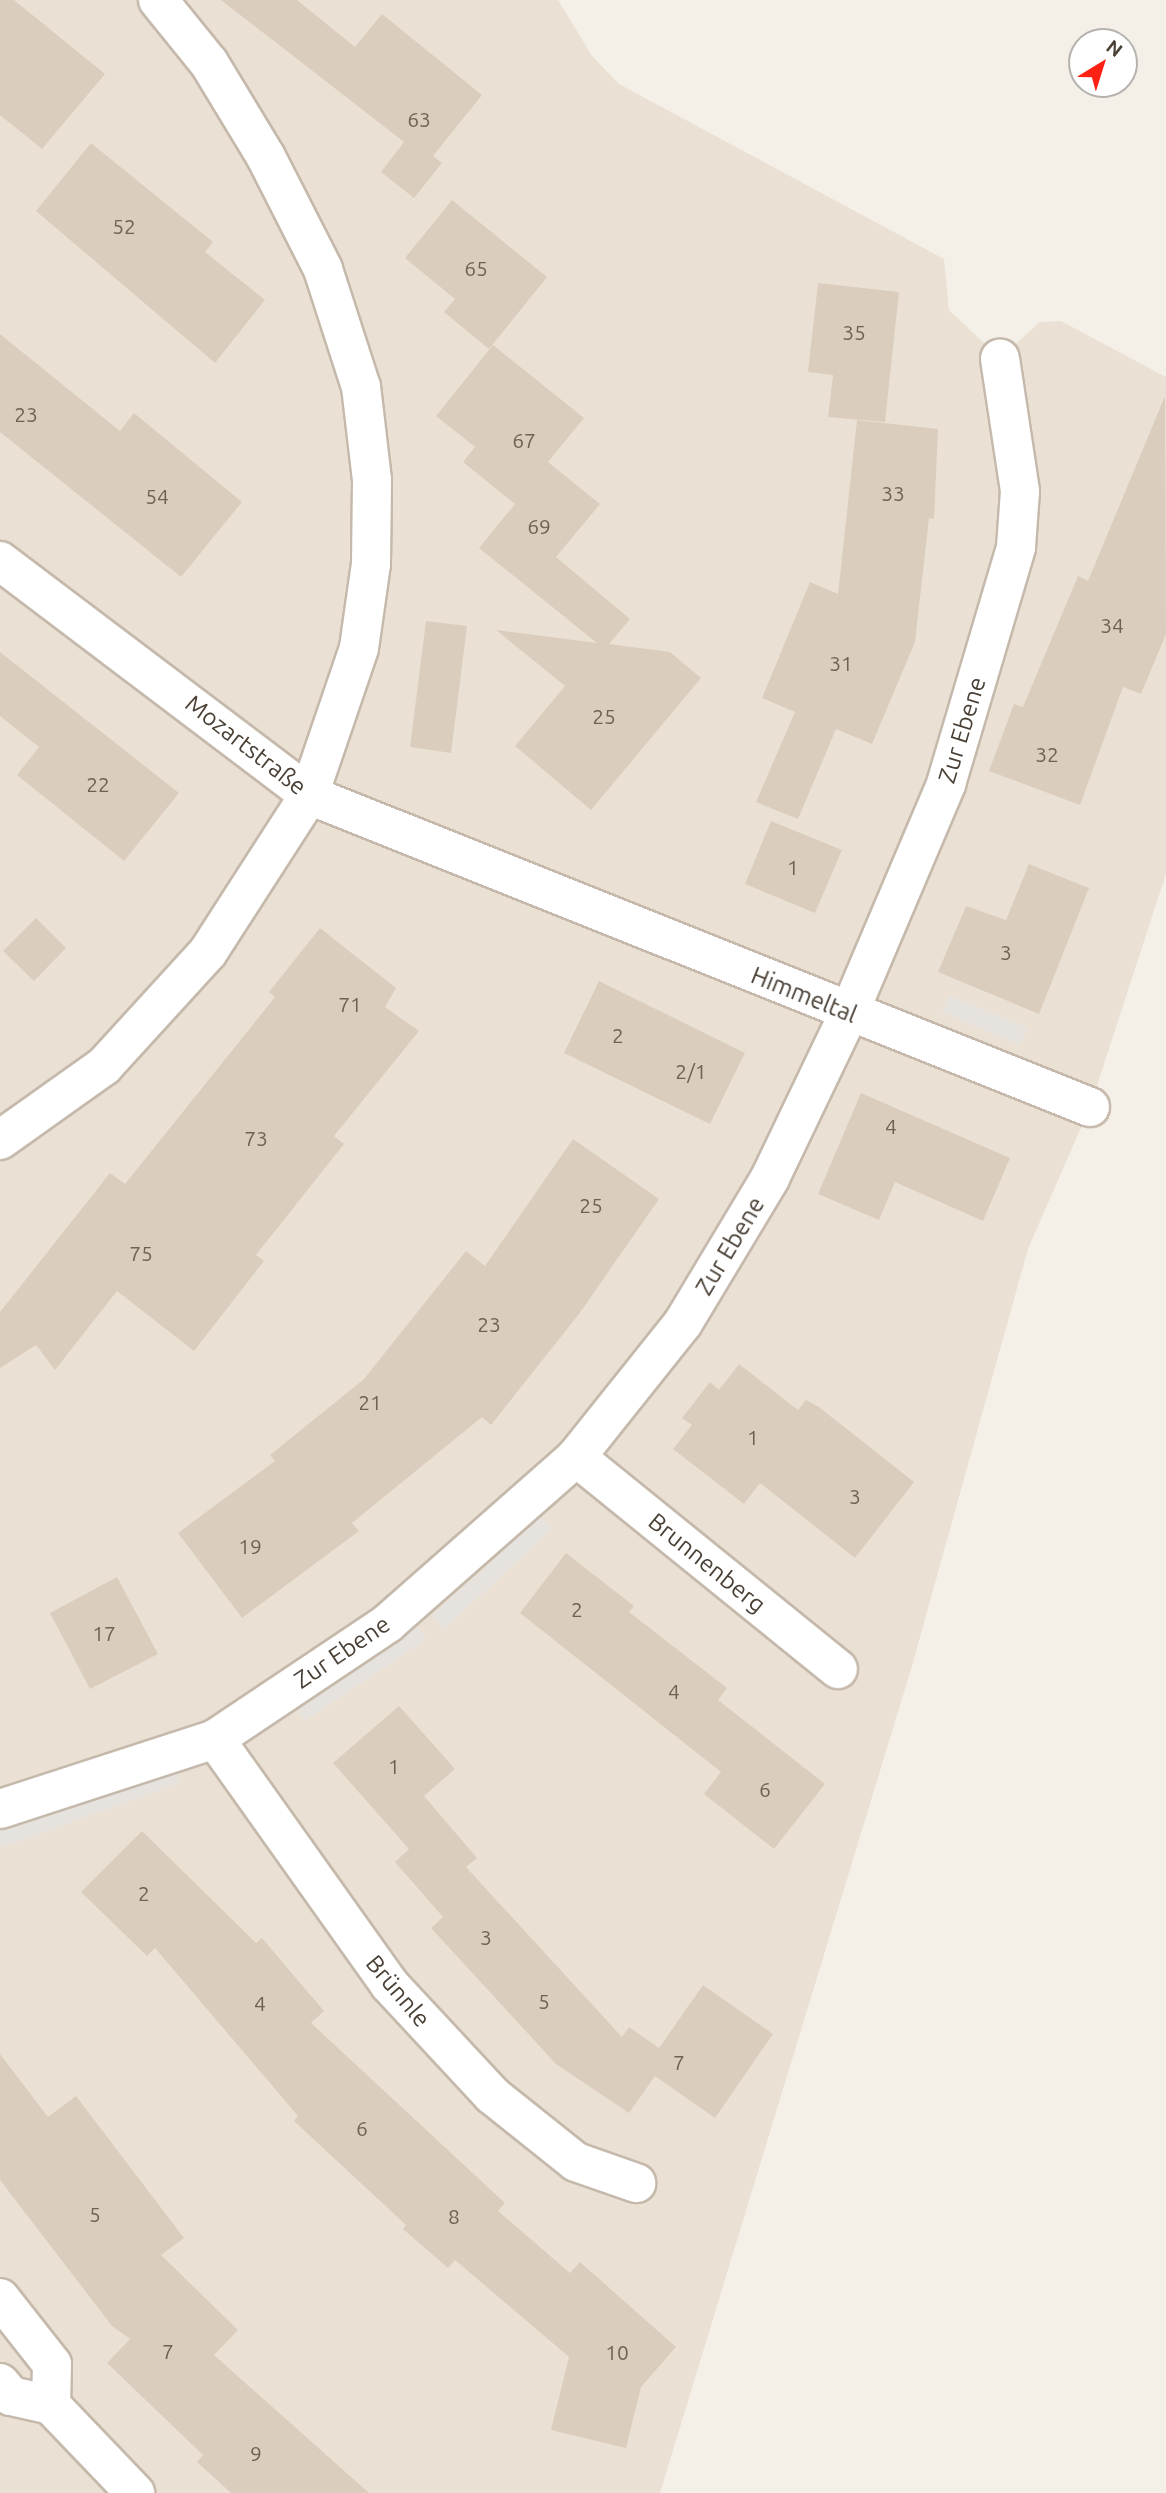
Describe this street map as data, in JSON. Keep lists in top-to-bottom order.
{
  "streets": {
    "street": [
      "Zur Ebene",
      "Mozartstraße",
      "Himmeltal",
      "Brunnenberg",
      "Brünnle"
    ]
  },
  "crossings": [
    ["Zur Ebene", "Himmeltal"],
    ["Zur Ebene", "Brunnenberg"],
    ["Zur Ebene", "Brünnle"],
    ["Mozartstraße", "Himmeltal"]
  ],
  "house_numbers": [
    "63",
    "52",
    "65",
    "35",
    "23",
    "67",
    "33",
    "54",
    "69",
    "34",
    "31",
    "25",
    "32",
    "22",
    "1",
    "3",
    "71",
    "2",
    "2/1",
    "4",
    "73",
    "25",
    "75",
    "23",
    "21",
    "1",
    "3",
    "19",
    "2",
    "17",
    "4",
    "1",
    "6",
    "2",
    "3",
    "5",
    "4",
    "7",
    "6",
    "5",
    "8",
    "7",
    "10",
    "9"
  ],
  "north": "top right"
}
